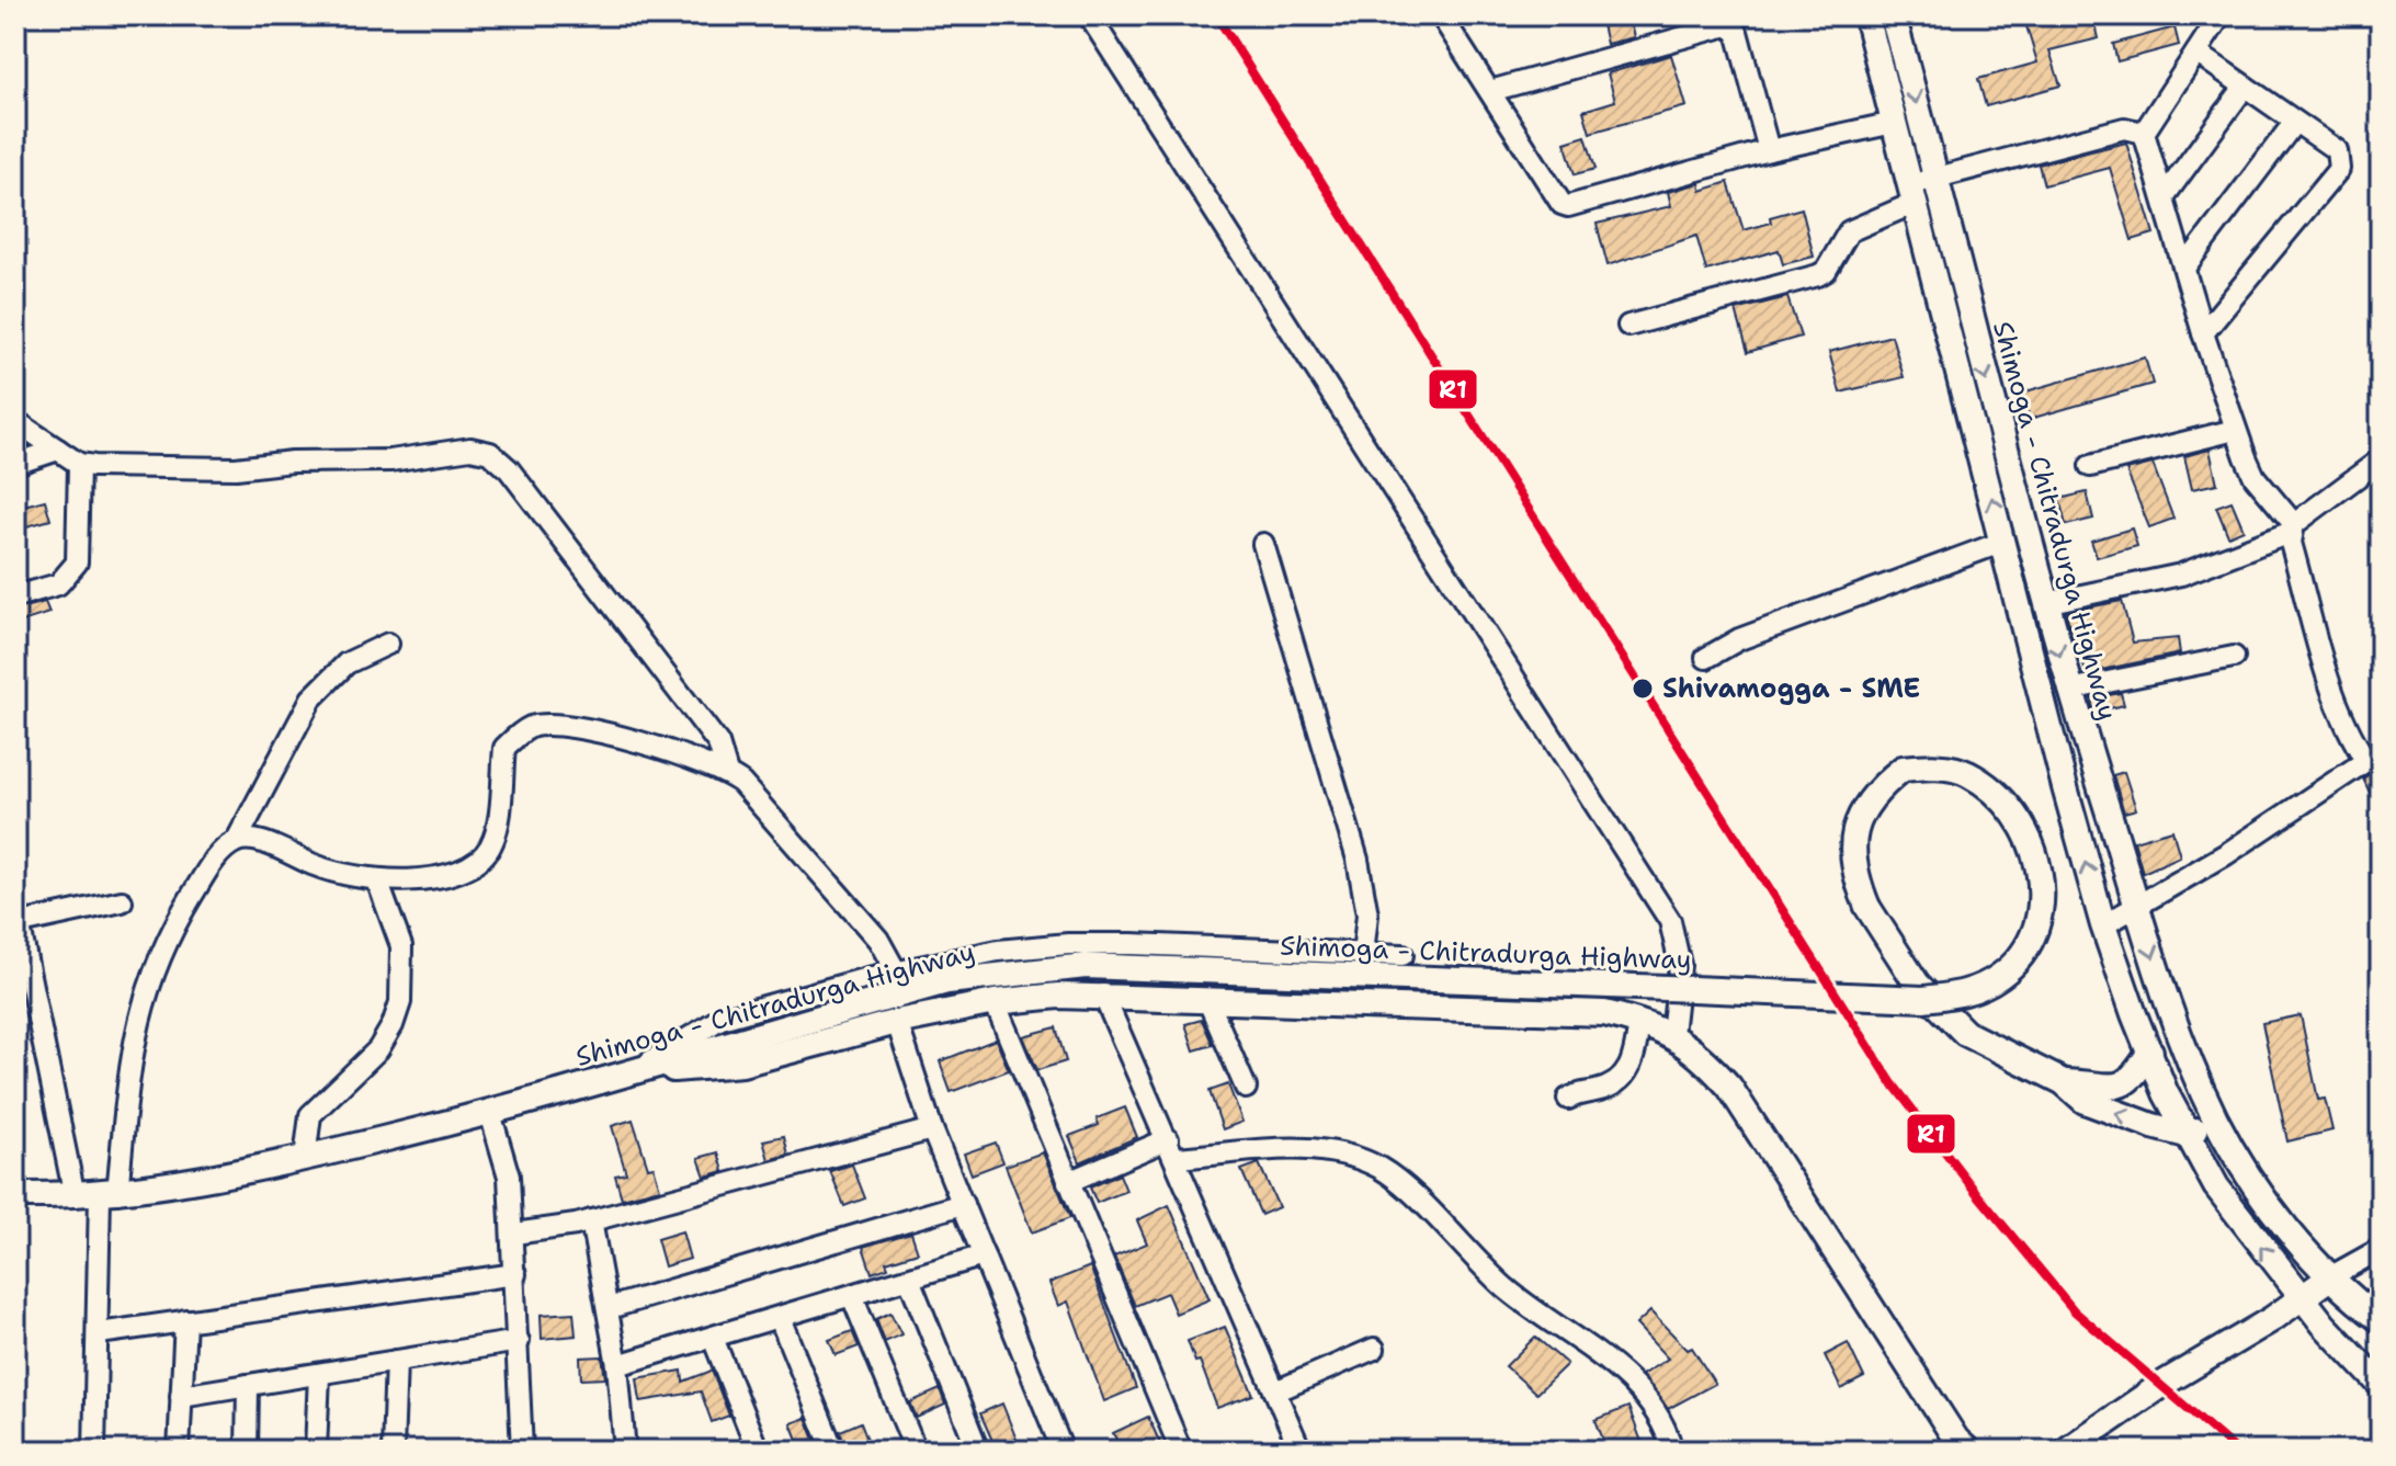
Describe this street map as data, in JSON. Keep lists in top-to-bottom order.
{
  "streets": {
    "main road": ["Shimoga - Chitradurga Highway"]
  },
  "places": ["Shivamogga - SME"],
  "lines": ["transit line R1"]
}
